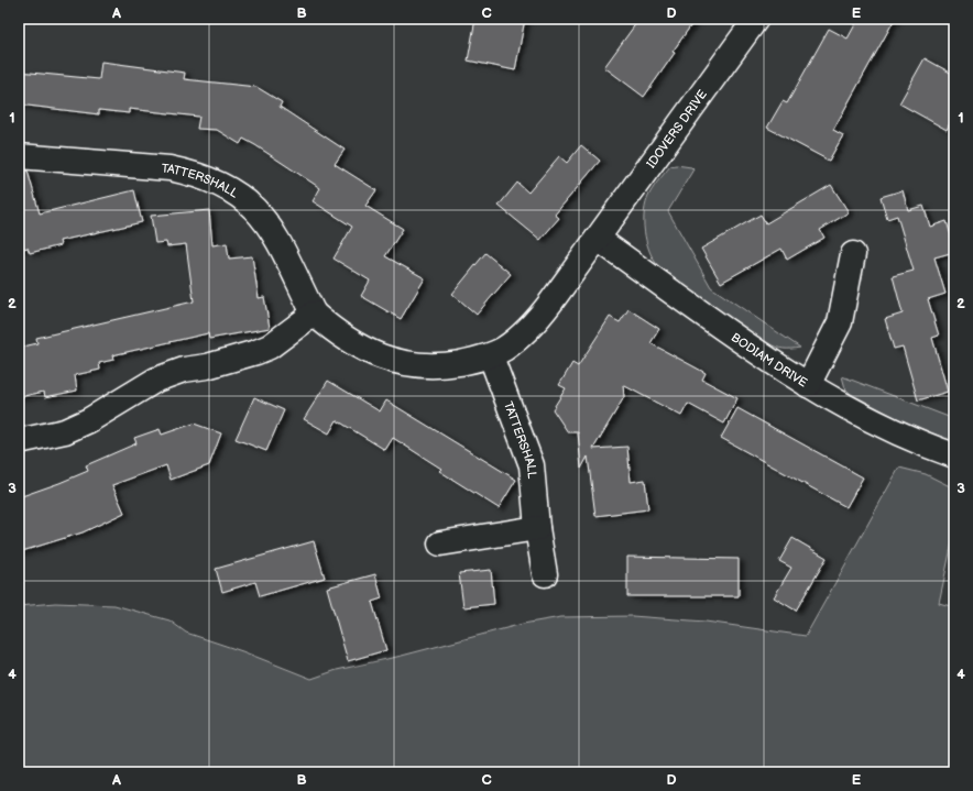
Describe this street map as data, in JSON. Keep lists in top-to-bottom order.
{
  "streets": {
    "street": ["IDOVERS DRIVE", "TATTERSHALL", "BODIAM DRIVE"]
  },
  "crossings": [
    ["IDOVERS DRIVE", "TATTERSHALL"],
    ["IDOVERS DRIVE", "BODIAM DRIVE"],
    ["TATTERSHALL", "BODIAM DRIVE"]
  ],
  "grid": {
    "columns": [
      "A",
      "B",
      "C",
      "D",
      "E"
    ],
    "rows": [
      "1",
      "2",
      "3",
      "4"
    ]
  }
}
